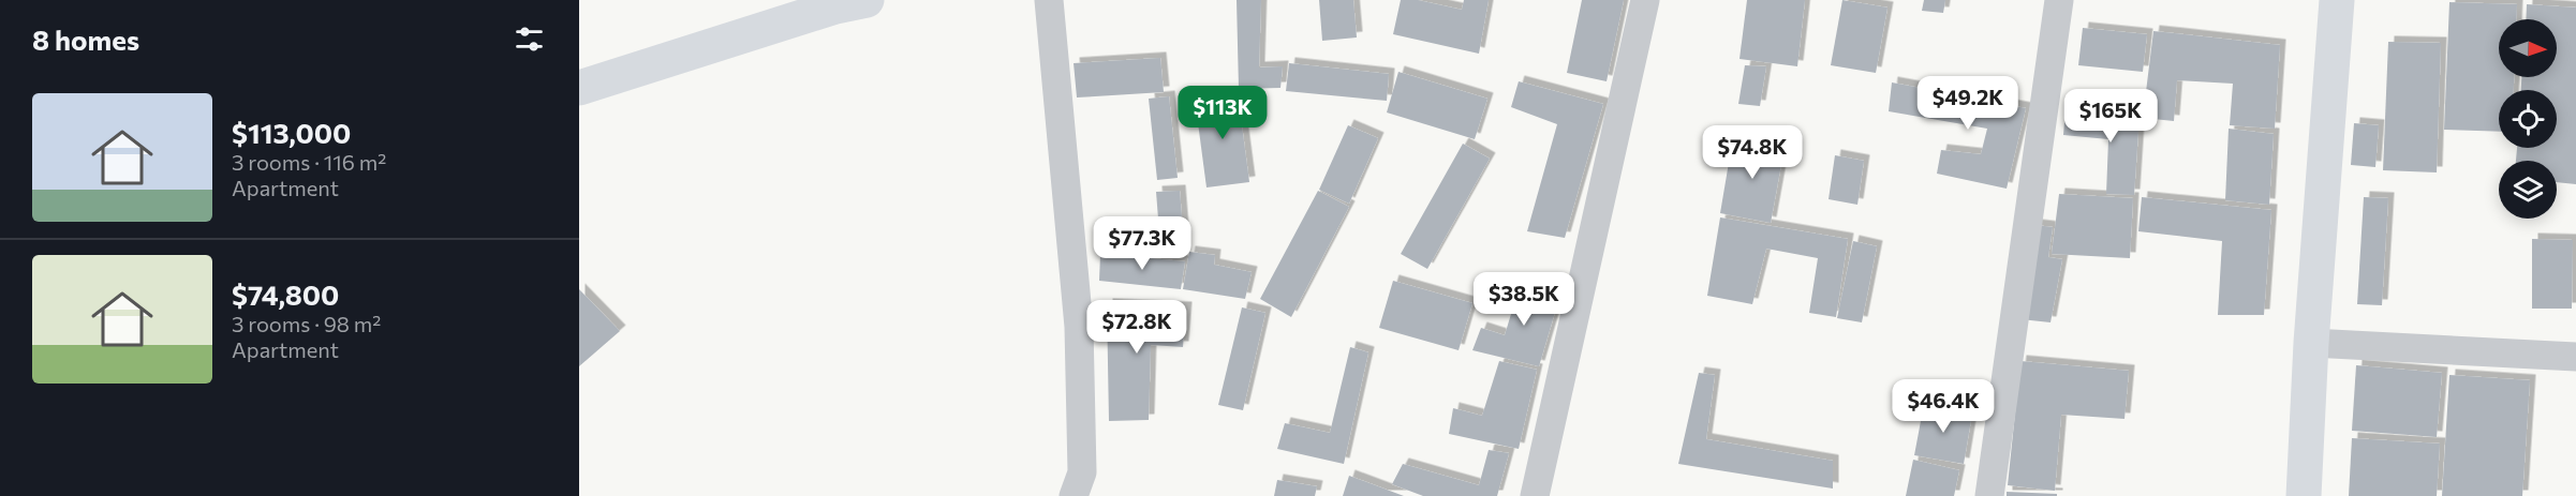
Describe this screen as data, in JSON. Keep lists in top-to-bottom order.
{
  "north": "right",
  "page": {
    "heading": "8 homes",
    "price": [
      "$49.2K",
      "$113K",
      "$165K",
      "$74.8K",
      "$77.3K",
      "$38.5K",
      "$72.8K",
      "$46.4K"
    ],
    "list": [
      {
        "name": "$113,000",
        "note": "3 rooms · 116 m² · Apartment"
      },
      {
        "name": "$74,800",
        "note": "3 rooms · 98 m² · Apartment"
      }
    ]
  }
}
